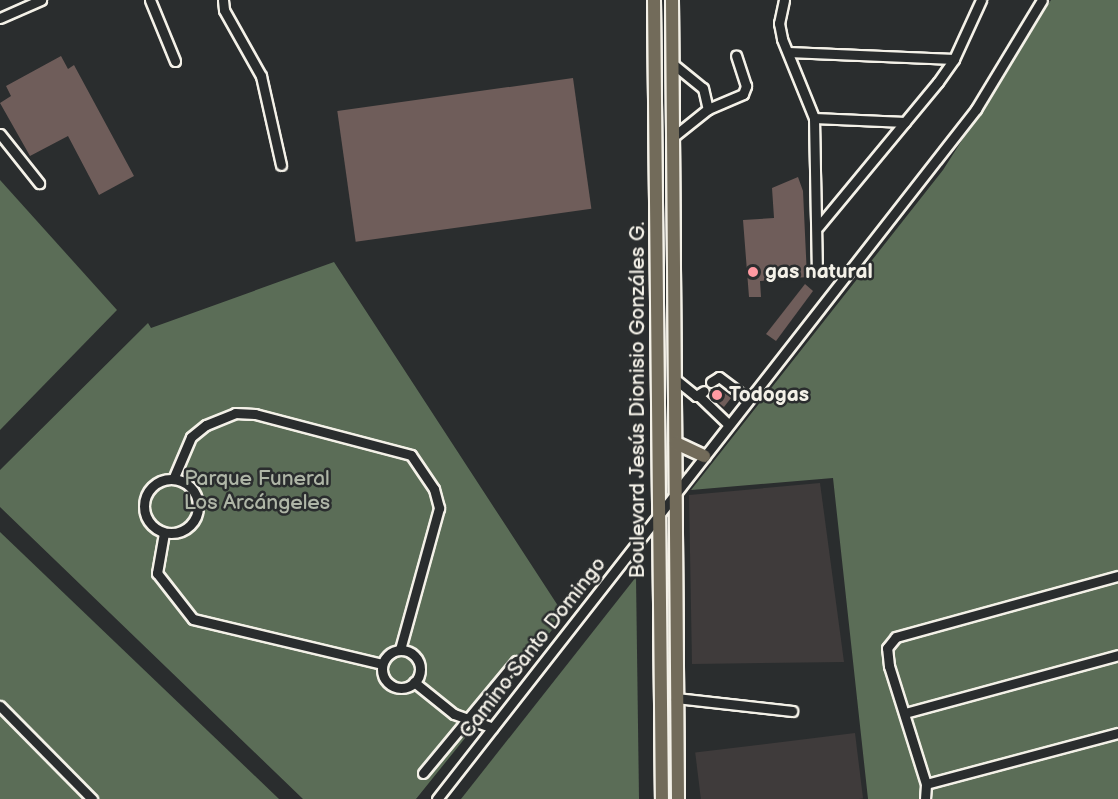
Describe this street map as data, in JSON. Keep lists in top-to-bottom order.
{
  "streets": {
    "main road": ["Boulevard Jesús Dionisio Gonzáles G."],
    "street": ["Camino Santo Domingo"]
  },
  "crossings": [
    ["Boulevard Jesús Dionisio Gonzáles G.", "Camino Santo Domingo"]
  ],
  "parks": ["Parque Funeral Los Arcángeles"],
  "places": ["gas natural", "Todogas"]
}
